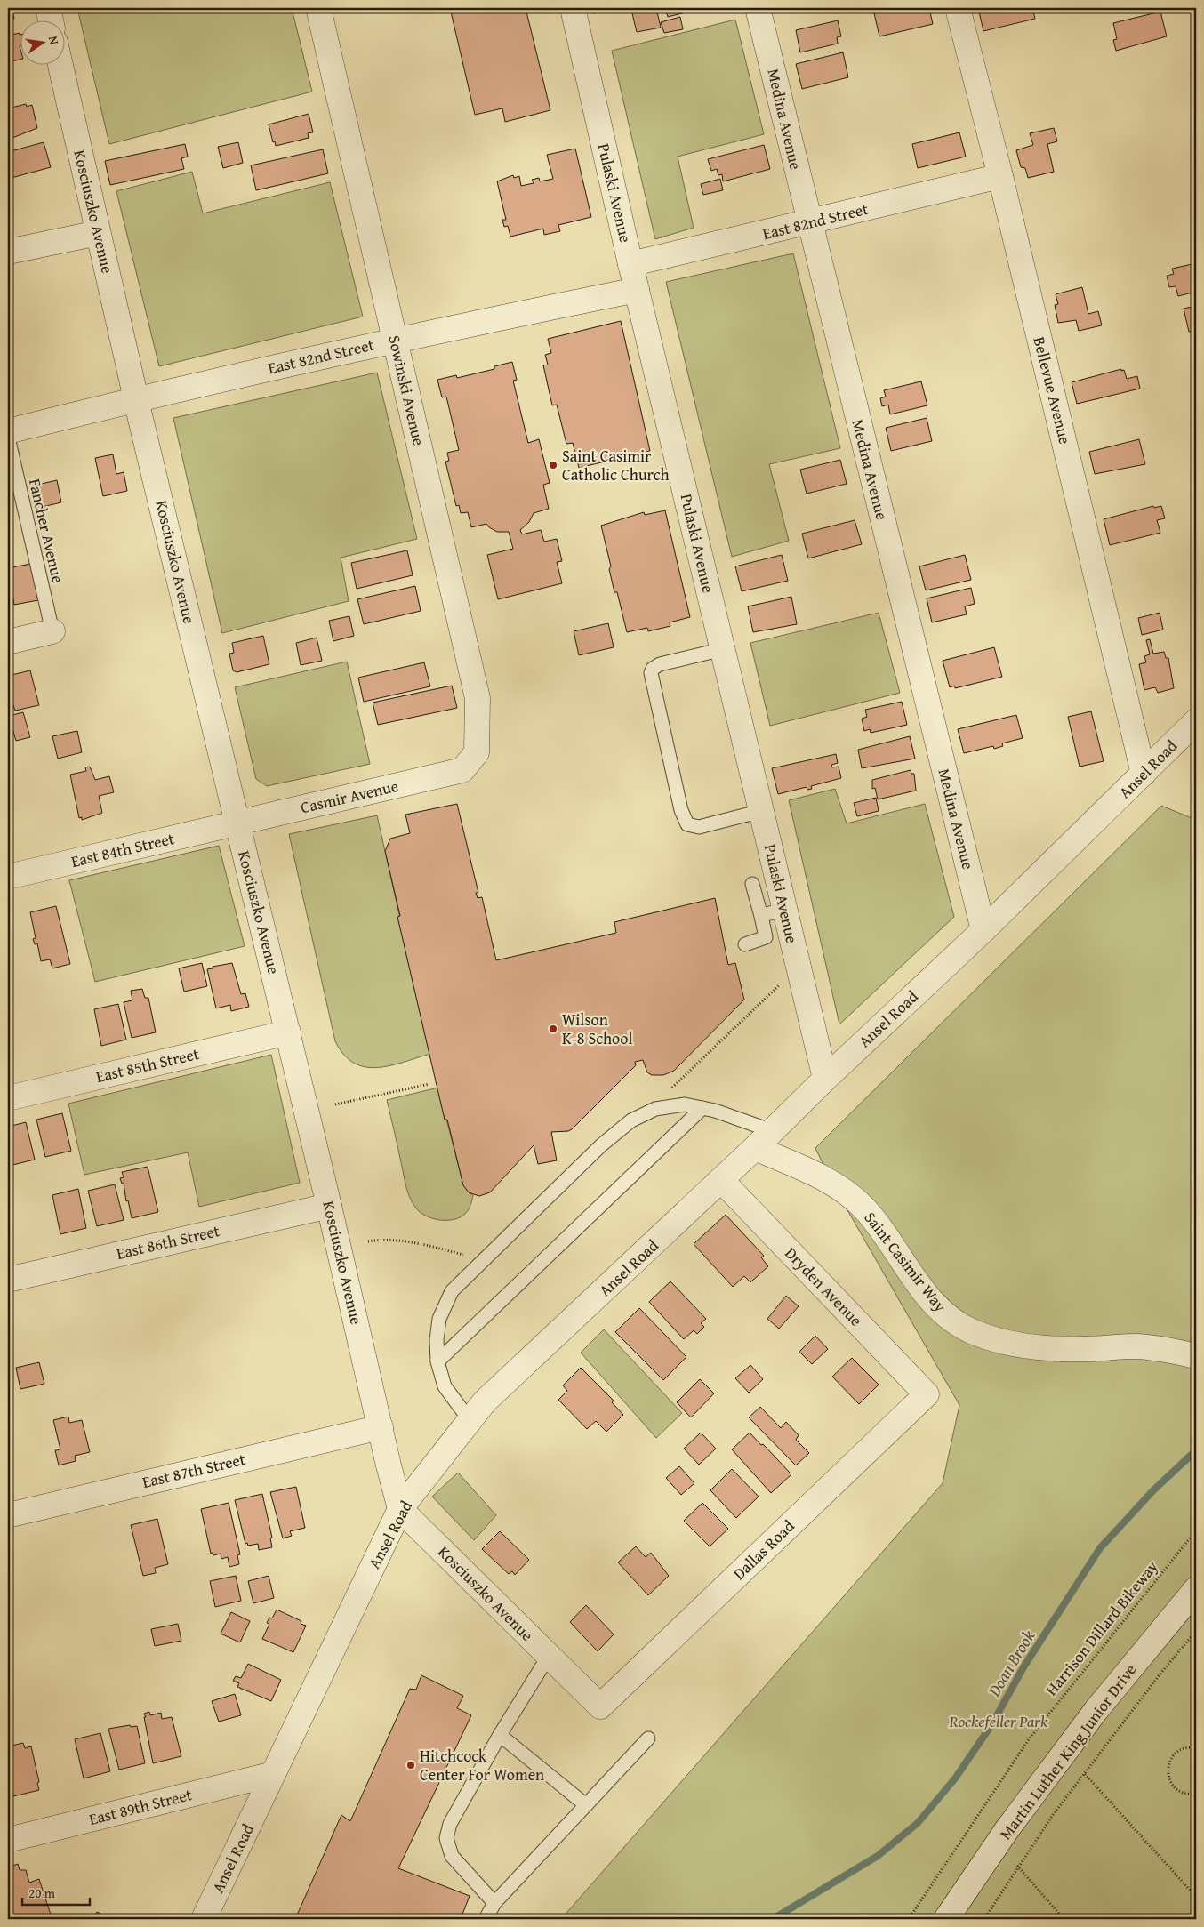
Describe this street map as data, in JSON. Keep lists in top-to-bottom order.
{
  "streets": {
    "street": [
      "Medina Avenue",
      "Pulaski Avenue",
      "Kosciuszko Avenue",
      "East 82nd Street",
      "Sowinski Avenue",
      "Bellevue Avenue",
      "Ansel Road",
      "Casmir Avenue",
      "East 84th Street",
      "East 85th Street",
      "East 86th Street",
      "Saint Casimir Way",
      "Dryden Avenue",
      "East 87th Street",
      "Dallas Road",
      "Martin Luther King Junior Drive",
      "East 89th Street"
    ],
    "lane": ["Fancher Avenue"],
    "path": ["Harrison Dillard Bikeway"]
  },
  "crossings": [
    ["Medina Avenue", "East 82nd Street"],
    ["Medina Avenue", "Ansel Road"],
    ["Pulaski Avenue", "East 82nd Street"],
    ["Pulaski Avenue", "Ansel Road"],
    ["Kosciuszko Avenue", "East 82nd Street"],
    ["Kosciuszko Avenue", "Ansel Road"],
    ["Kosciuszko Avenue", "Casmir Avenue"],
    ["Kosciuszko Avenue", "East 84th Street"],
    ["Kosciuszko Avenue", "East 85th Street"],
    ["Kosciuszko Avenue", "East 86th Street"],
    ["Kosciuszko Avenue", "East 87th Street"],
    ["Kosciuszko Avenue", "Dallas Road"],
    ["East 82nd Street", "Sowinski Avenue"],
    ["East 82nd Street", "Bellevue Avenue"],
    ["Sowinski Avenue", "Casmir Avenue"],
    ["Bellevue Avenue", "Ansel Road"],
    ["Ansel Road", "Saint Casimir Way"],
    ["Ansel Road", "Dryden Avenue"],
    ["Ansel Road", "East 89th Street"],
    ["Casmir Avenue", "East 84th Street"],
    ["Dryden Avenue", "Dallas Road"]
  ],
  "water": ["Doan Brook"],
  "parks": ["Rockefeller Park"],
  "places": ["Saint Casimir Catholic Church", "Wilson K-8 School", "Hitchcock Center For Women"],
  "scale_bar": "20 m",
  "north": "right"
}
